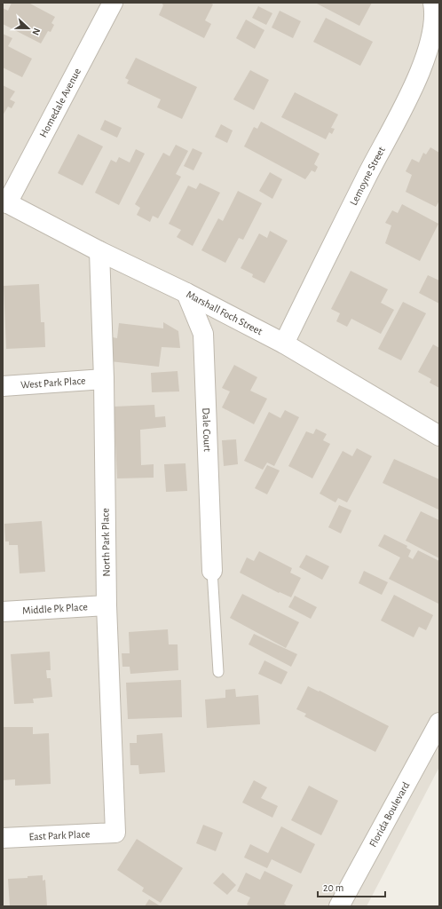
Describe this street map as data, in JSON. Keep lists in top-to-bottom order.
{
  "streets": {
    "street": [
      "Homedale Avenue",
      "Lemoyne Street",
      "Marshall Foch Street",
      "West Park Place",
      "Dale Court",
      "North Park Place",
      "Middle Pk Place",
      "Florida Boulevard",
      "East Park Place"
    ]
  },
  "crossings": [
    ["Homedale Avenue", "Marshall Foch Street"],
    ["Lemoyne Street", "Marshall Foch Street"],
    ["Marshall Foch Street", "Dale Court"],
    ["Marshall Foch Street", "North Park Place"],
    ["West Park Place", "North Park Place"],
    ["North Park Place", "Middle Pk Place"],
    ["North Park Place", "East Park Place"]
  ],
  "scale_bar": "20 m",
  "north": "right"
}
